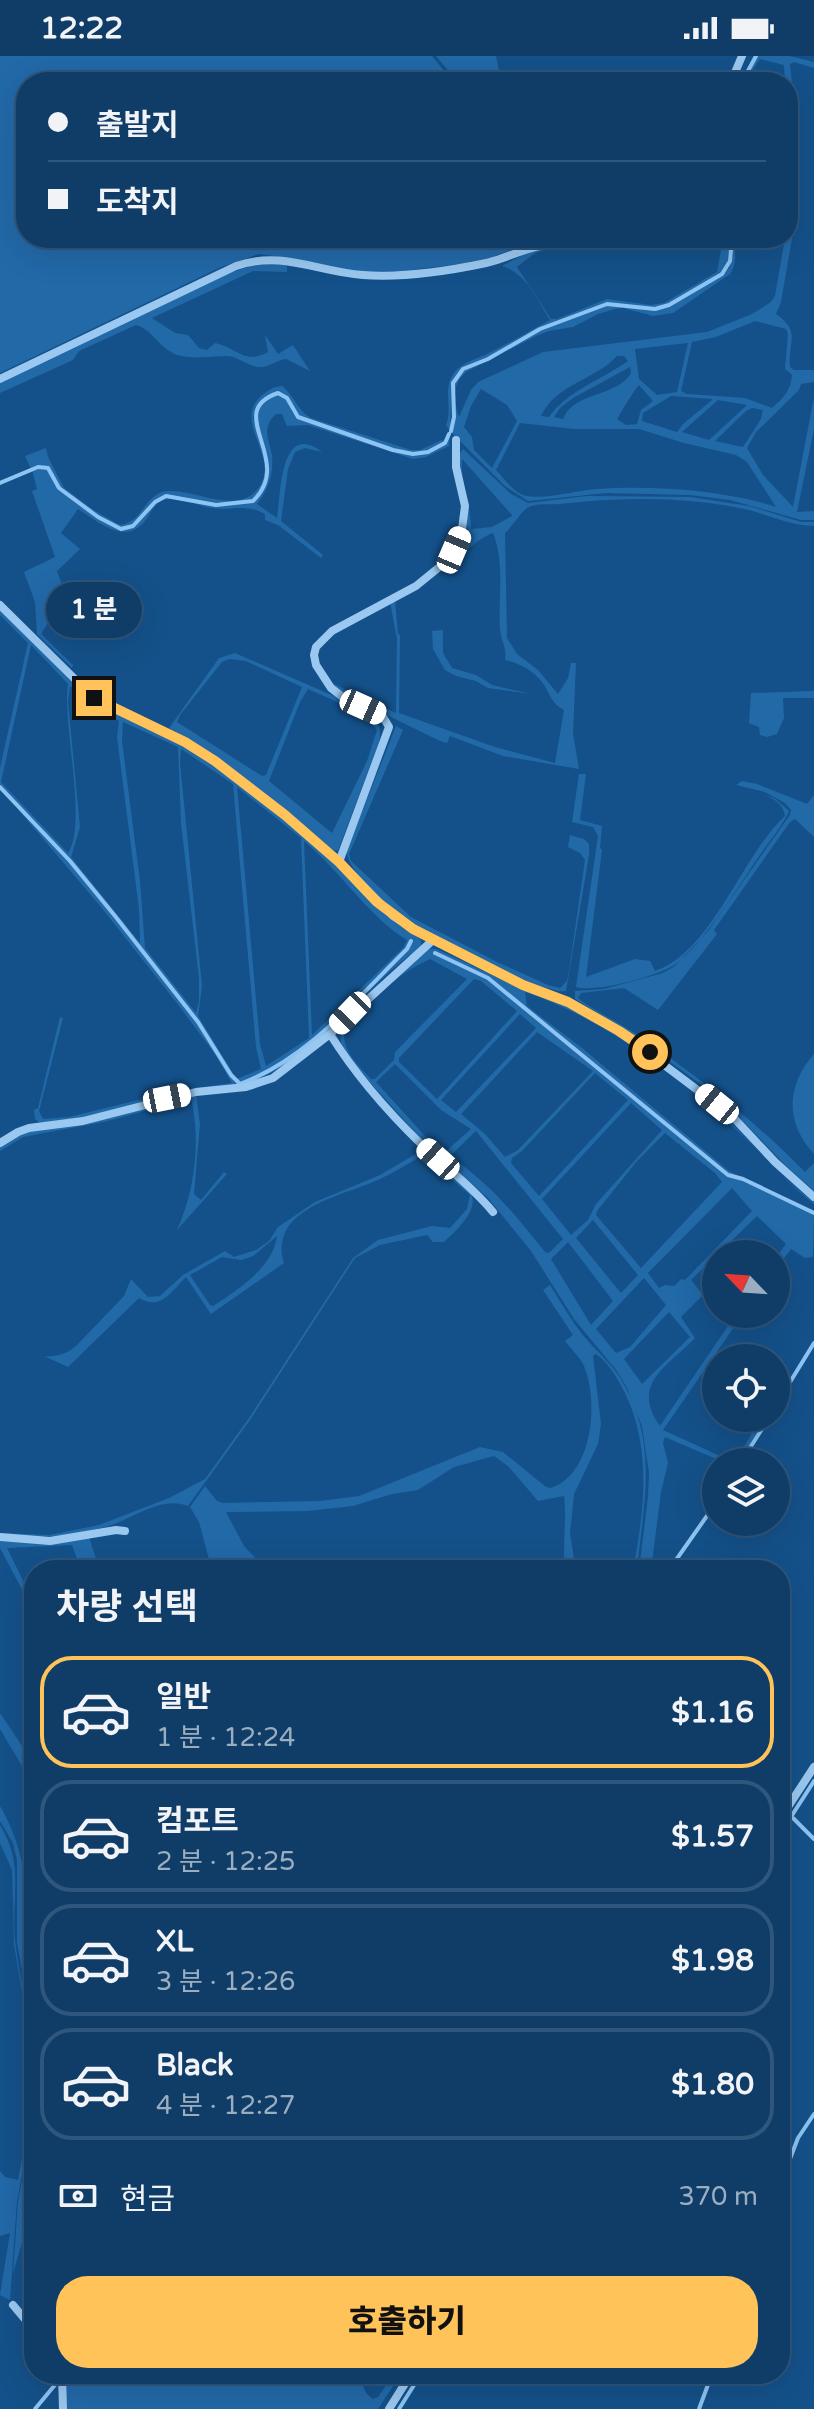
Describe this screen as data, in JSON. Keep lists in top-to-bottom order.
{
  "north": "top left",
  "page": {
    "status": "12:22",
    "banner": ["출발지", "도착지"],
    "bubble": "1 분",
    "heading": "차량 선택",
    "list": [
      {
        "name": "일반",
        "note": "1 분 · 12:24",
        "value": "$1.16"
      },
      {
        "name": "컴포트",
        "note": "2 분 · 12:25",
        "value": "$1.57"
      },
      {
        "name": "XL",
        "note": "3 분 · 12:26",
        "value": "$1.98"
      },
      {
        "name": "Black",
        "note": "4 분 · 12:27",
        "value": "$1.80"
      }
    ],
    "pay": ["현금", "370 m"],
    "buttons": "호출하기"
  }
}
